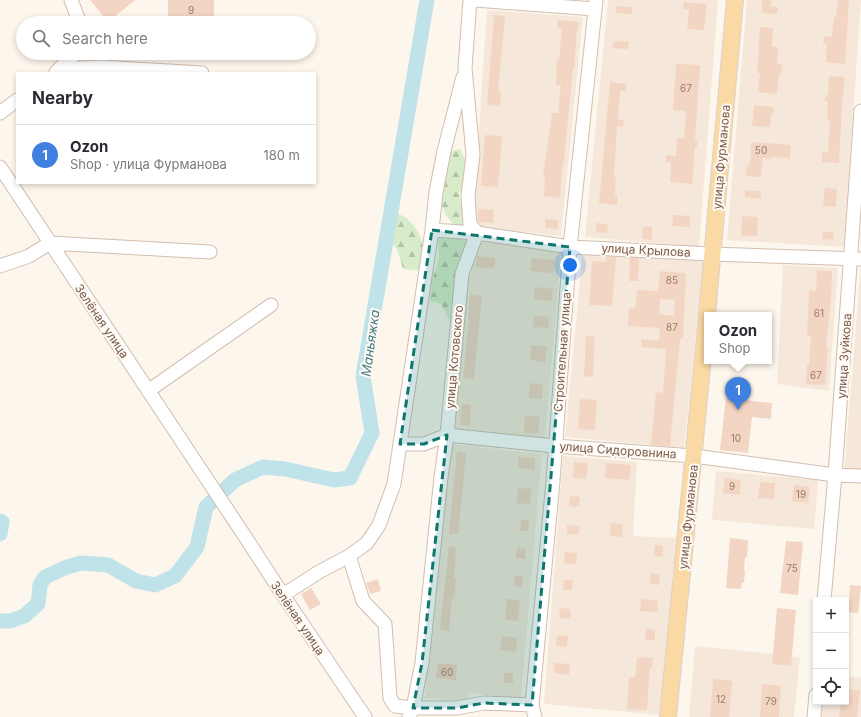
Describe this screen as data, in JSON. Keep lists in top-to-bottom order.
{
  "streets": {
    "main road": ["улица Фурманова"],
    "street": [
      "улица Крылова",
      "Зелёная улица",
      "Строительная улица",
      "улица Зуйкова",
      "улица Котовского",
      "улица Сидоровнина"
    ]
  },
  "crossings": [
    ["улица Фурманова", "улица Крылова"],
    ["улица Фурманова", "улица Сидоровнина"],
    ["улица Крылова", "Строительная улица"],
    ["улица Крылова", "улица Зуйкова"],
    ["улица Крылова", "улица Котовского"],
    ["Строительная улица", "улица Сидоровнина"],
    ["улица Зуйкова", "улица Сидоровнина"],
    ["улица Котовского", "улица Сидоровнина"]
  ],
  "water": ["Маньяжка"],
  "house_numbers": [
    "9",
    "67",
    "50",
    "85",
    "61",
    "87",
    "67",
    "10",
    "9",
    "19",
    "75",
    "60",
    "12",
    "79"
  ],
  "page": {
    "search": "Search here",
    "heading": "Nearby",
    "list": [
      {
        "mark": "1",
        "name": "Ozon",
        "note": "Shop · улица Фурманова",
        "value": "180 m"
      }
    ],
    "popup": ["Ozon", "Shop"],
    "pins": "1",
    "map_buttons": ["+", "−"]
  }
}
